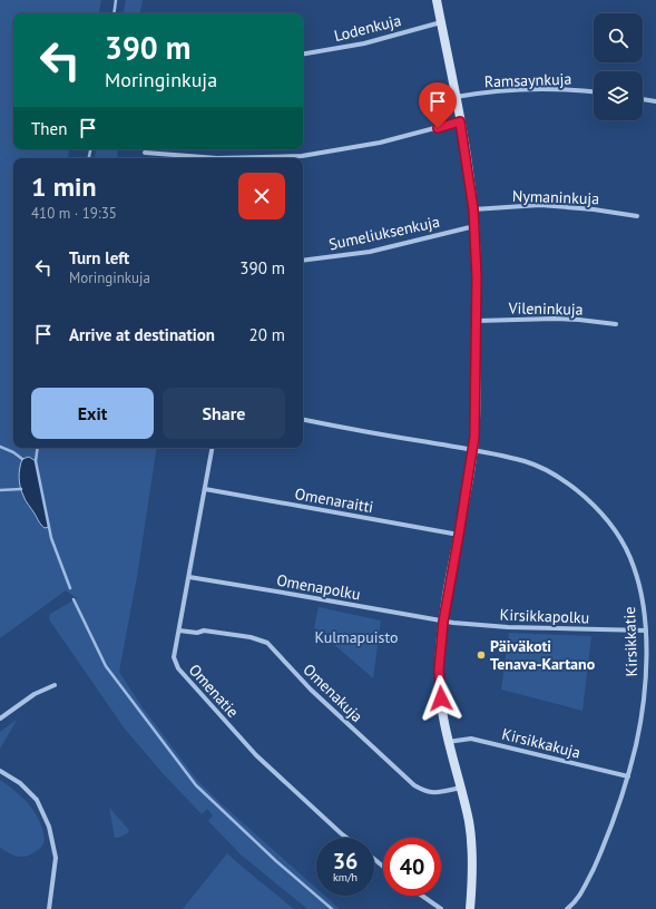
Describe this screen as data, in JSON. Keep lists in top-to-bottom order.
{
  "streets": {
    "street": [
      "Lodenkuja",
      "Ramsaynkuja",
      "Nymaninkuja",
      "Sumeliuksenkuja",
      "Vileninkuja",
      "Omenaraitti",
      "Omenapolku",
      "Kirsikkapolku",
      "Kirsikkatie",
      "Omenatie",
      "Omenakuja",
      "Kirsikkakuja"
    ]
  },
  "crossings": [
    ["Omenaraitti", "Omenatie"],
    ["Omenapolku", "Kirsikkapolku"],
    ["Omenapolku", "Omenatie"],
    ["Kirsikkapolku", "Kirsikkatie"],
    ["Kirsikkatie", "Kirsikkakuja"],
    ["Omenatie", "Omenakuja"]
  ],
  "parks": ["Kulmapuisto"],
  "places": ["Päiväkoti Tenava-Kartano"],
  "page": {
    "turn": ["390 m", "Moringinkuja"],
    "then": "Then",
    "heading": ["1 min", "410 m · 19:35"],
    "list": [
      {
        "name": "Turn left",
        "note": "Moringinkuja",
        "value": "390 m"
      },
      {
        "name": "Arrive at destination",
        "value": "20 m"
      }
    ],
    "buttons": ["Exit", "Share"],
    "speed": "36 km/h",
    "limit": "40"
  }
}
